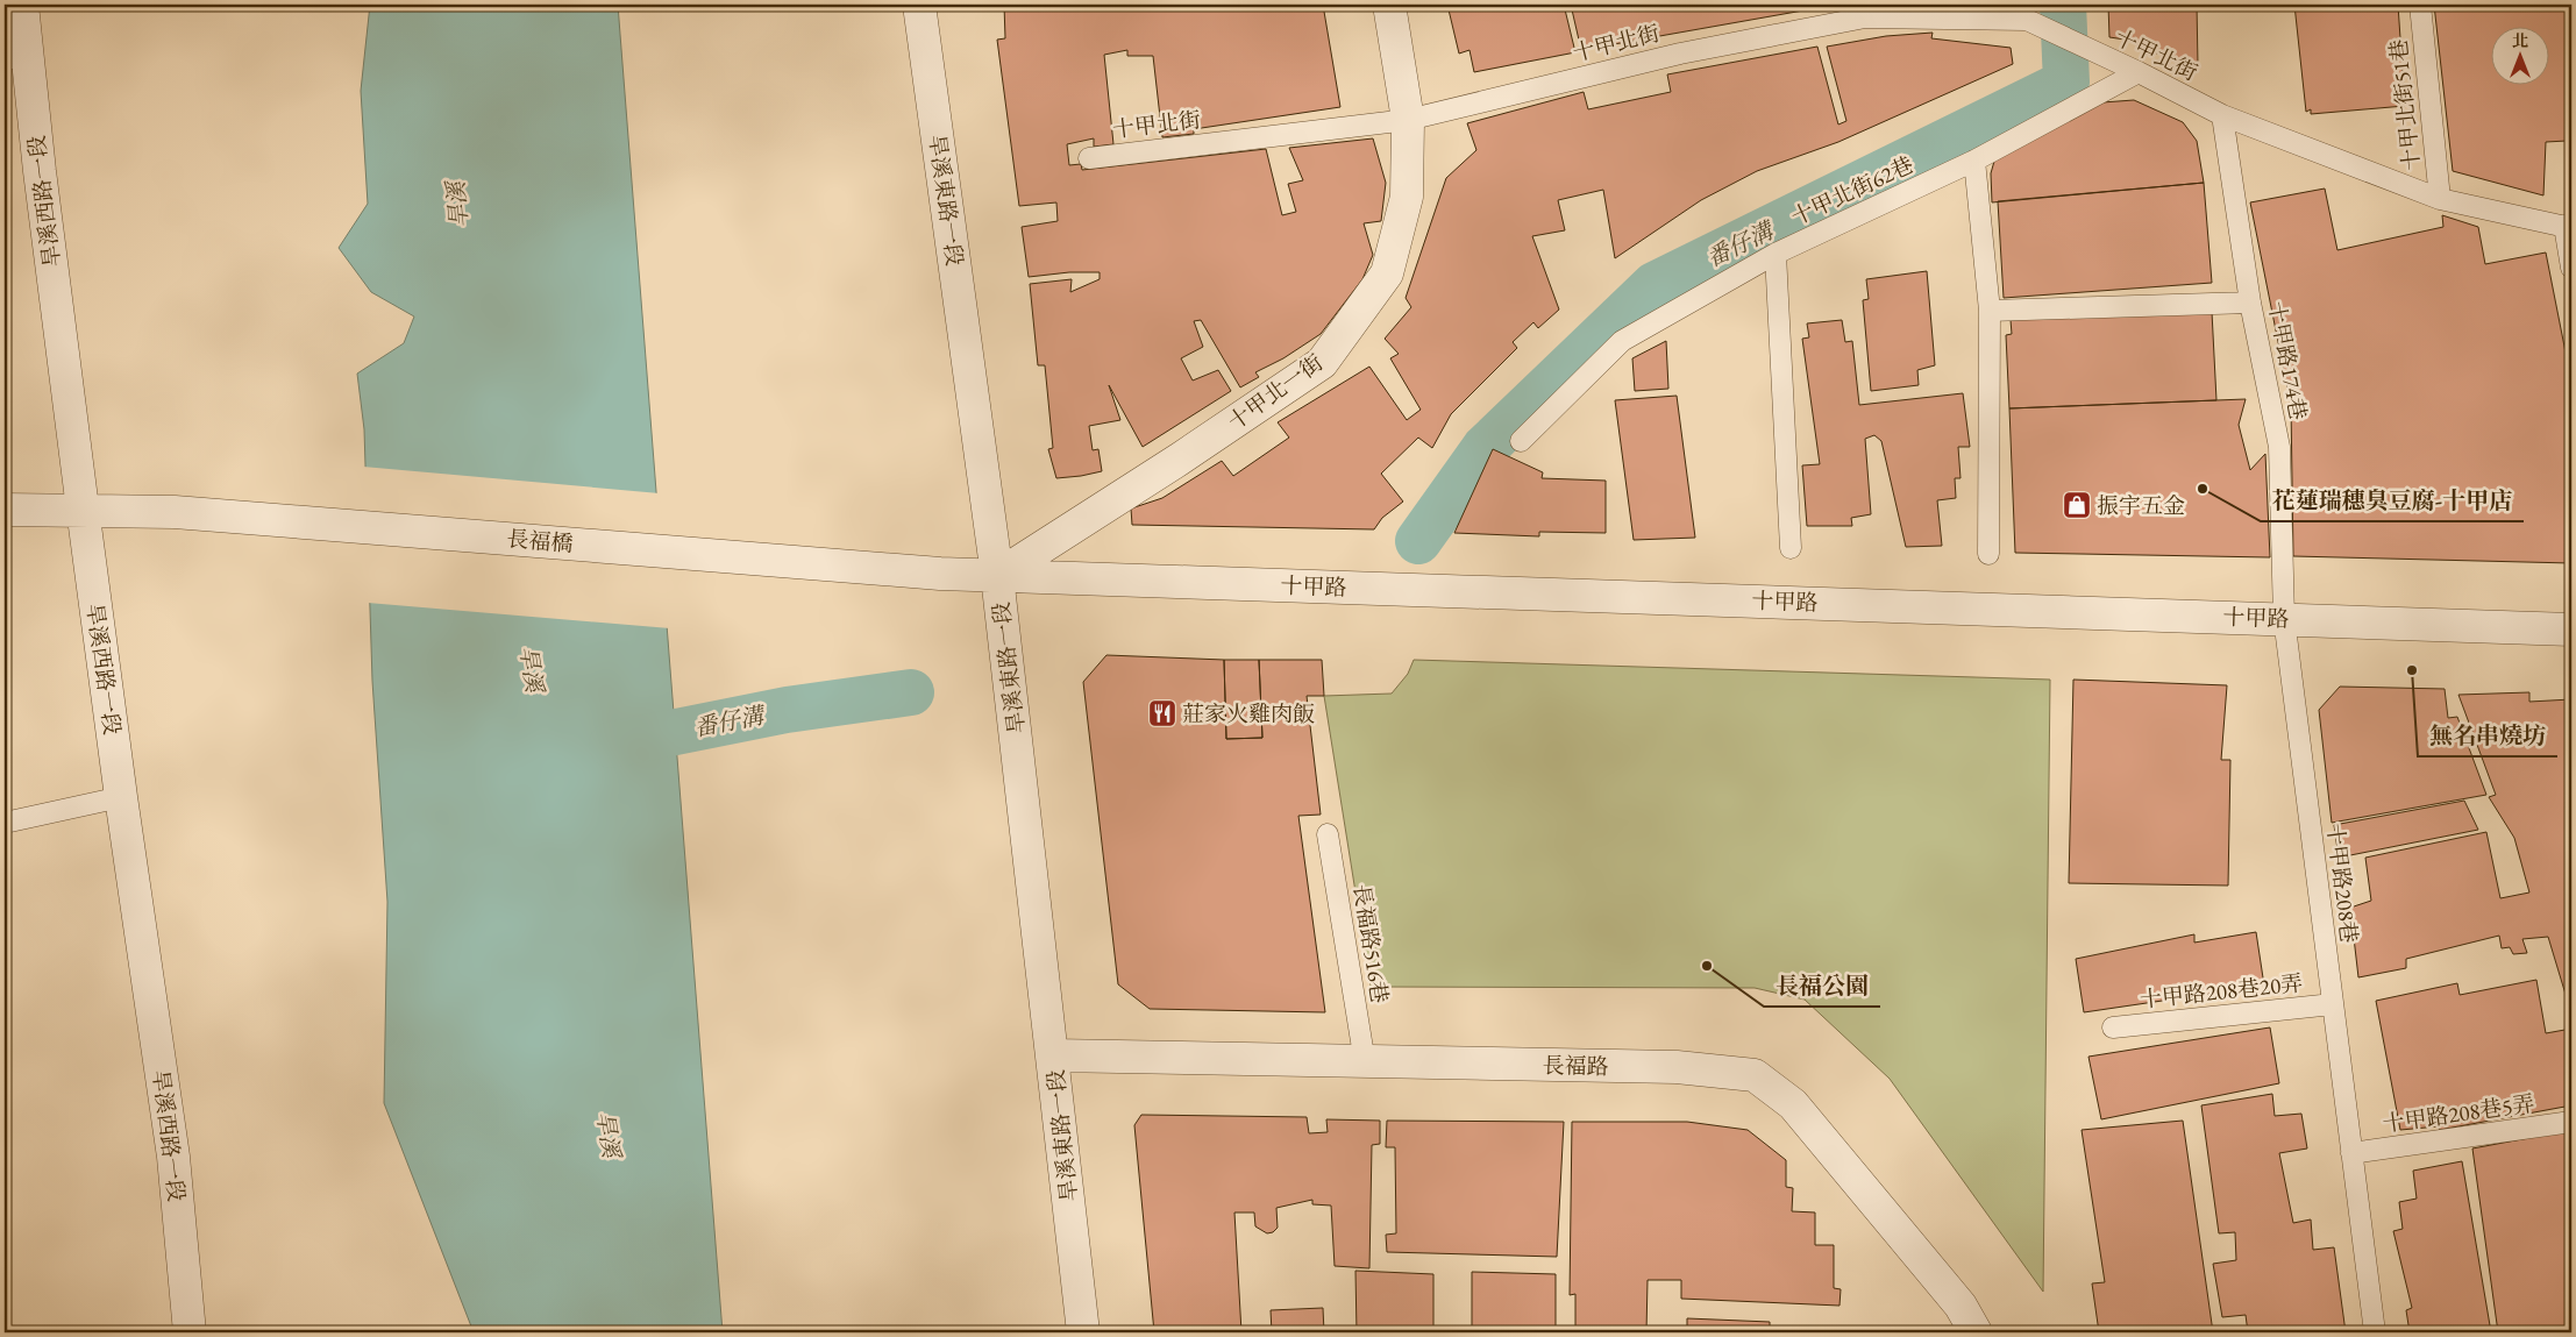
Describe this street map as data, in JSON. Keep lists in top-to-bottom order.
{
  "streets": {
    "street": [
      "旱溪東路一段",
      "旱溪西路一段",
      "十甲北一街",
      "長福橋",
      "十甲路",
      "長福路"
    ],
    "lane": [
      "十甲北街",
      "十甲北街51巷",
      "十甲北街62巷",
      "十甲路174巷",
      "十甲路208巷",
      "長福路516巷",
      "十甲路208巷20弄",
      "十甲路208巷5弄"
    ]
  },
  "crossings": [
    ["十甲北街", "十甲北街51巷"],
    ["十甲北街", "十甲北街62巷"],
    ["十甲北街", "十甲路174巷"],
    ["十甲北街", "十甲北一街"],
    ["旱溪東路一段", "十甲北一街"],
    ["旱溪東路一段", "長福橋"],
    ["旱溪東路一段", "十甲路"],
    ["旱溪東路一段", "長福路"],
    ["旱溪西路一段", "長福橋"],
    ["十甲路174巷", "十甲路"],
    ["十甲路174巷", "十甲路208巷"],
    ["十甲北一街", "長福橋"],
    ["十甲北一街", "十甲路"],
    ["長福橋", "十甲路"],
    ["十甲路", "十甲路208巷"],
    ["十甲路208巷", "十甲路208巷20弄"],
    ["十甲路208巷", "十甲路208巷5弄"],
    ["長福路516巷", "長福路"]
  ],
  "water": ["旱溪", "番仔溝"],
  "places": {
    "other": ["花蓮瑞穗臭豆腐-十甲店", "無名串燒坊", "長福公園"],
    "shop": ["振宇五金"],
    "restaurant": ["莊家火雞肉飯"]
  },
  "north": "top"
}
